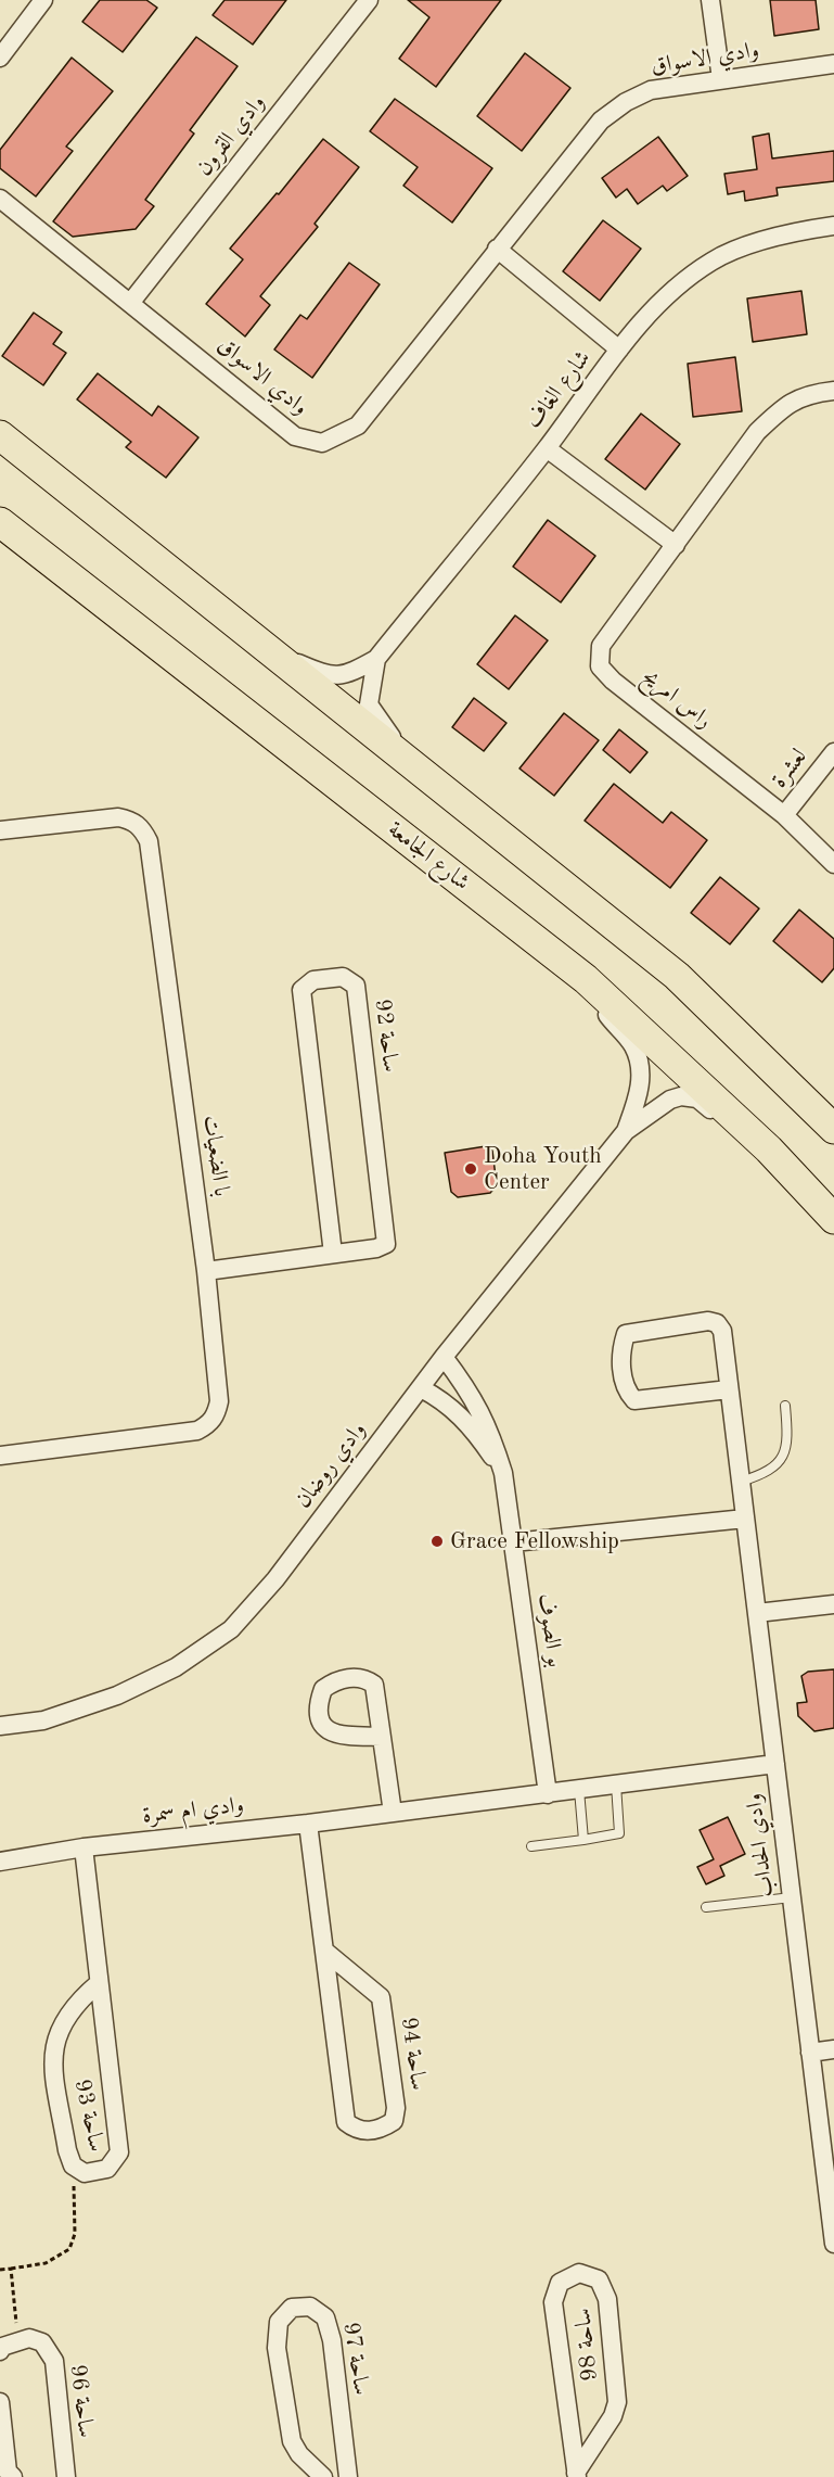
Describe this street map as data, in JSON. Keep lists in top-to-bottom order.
{
  "streets": {
    "main road": ["شارع الجامعة"],
    "street": [
      "وادي الاسواق",
      "وادي القرون",
      "شارع الغاف",
      "راس امريح",
      "لعشرة",
      "ساحة 92",
      "با الضعيات",
      "وادي روضان",
      "بو الصوف",
      "وادي ام سمرة",
      "وادي الحداب",
      "ساحة 94",
      "ساحة 93",
      "ساحة 98",
      "ساحة 97",
      "ساحة 96"
    ]
  },
  "crossings": [
    ["وادي الاسواق", "وادي القرون"],
    ["راس امريح", "لعشرة"],
    ["شارع الجامعة", "وادي روضان"],
    ["ساحة 92", "با الضعيات"],
    ["وادي روضان", "بو الصوف"],
    ["بو الصوف", "وادي ام سمرة"],
    ["وادي ام سمرة", "وادي الحداب"],
    ["وادي ام سمرة", "ساحة 94"],
    ["وادي ام سمرة", "ساحة 93"]
  ],
  "places": ["Doha Youth Center", "Grace Fellowship"]
}
